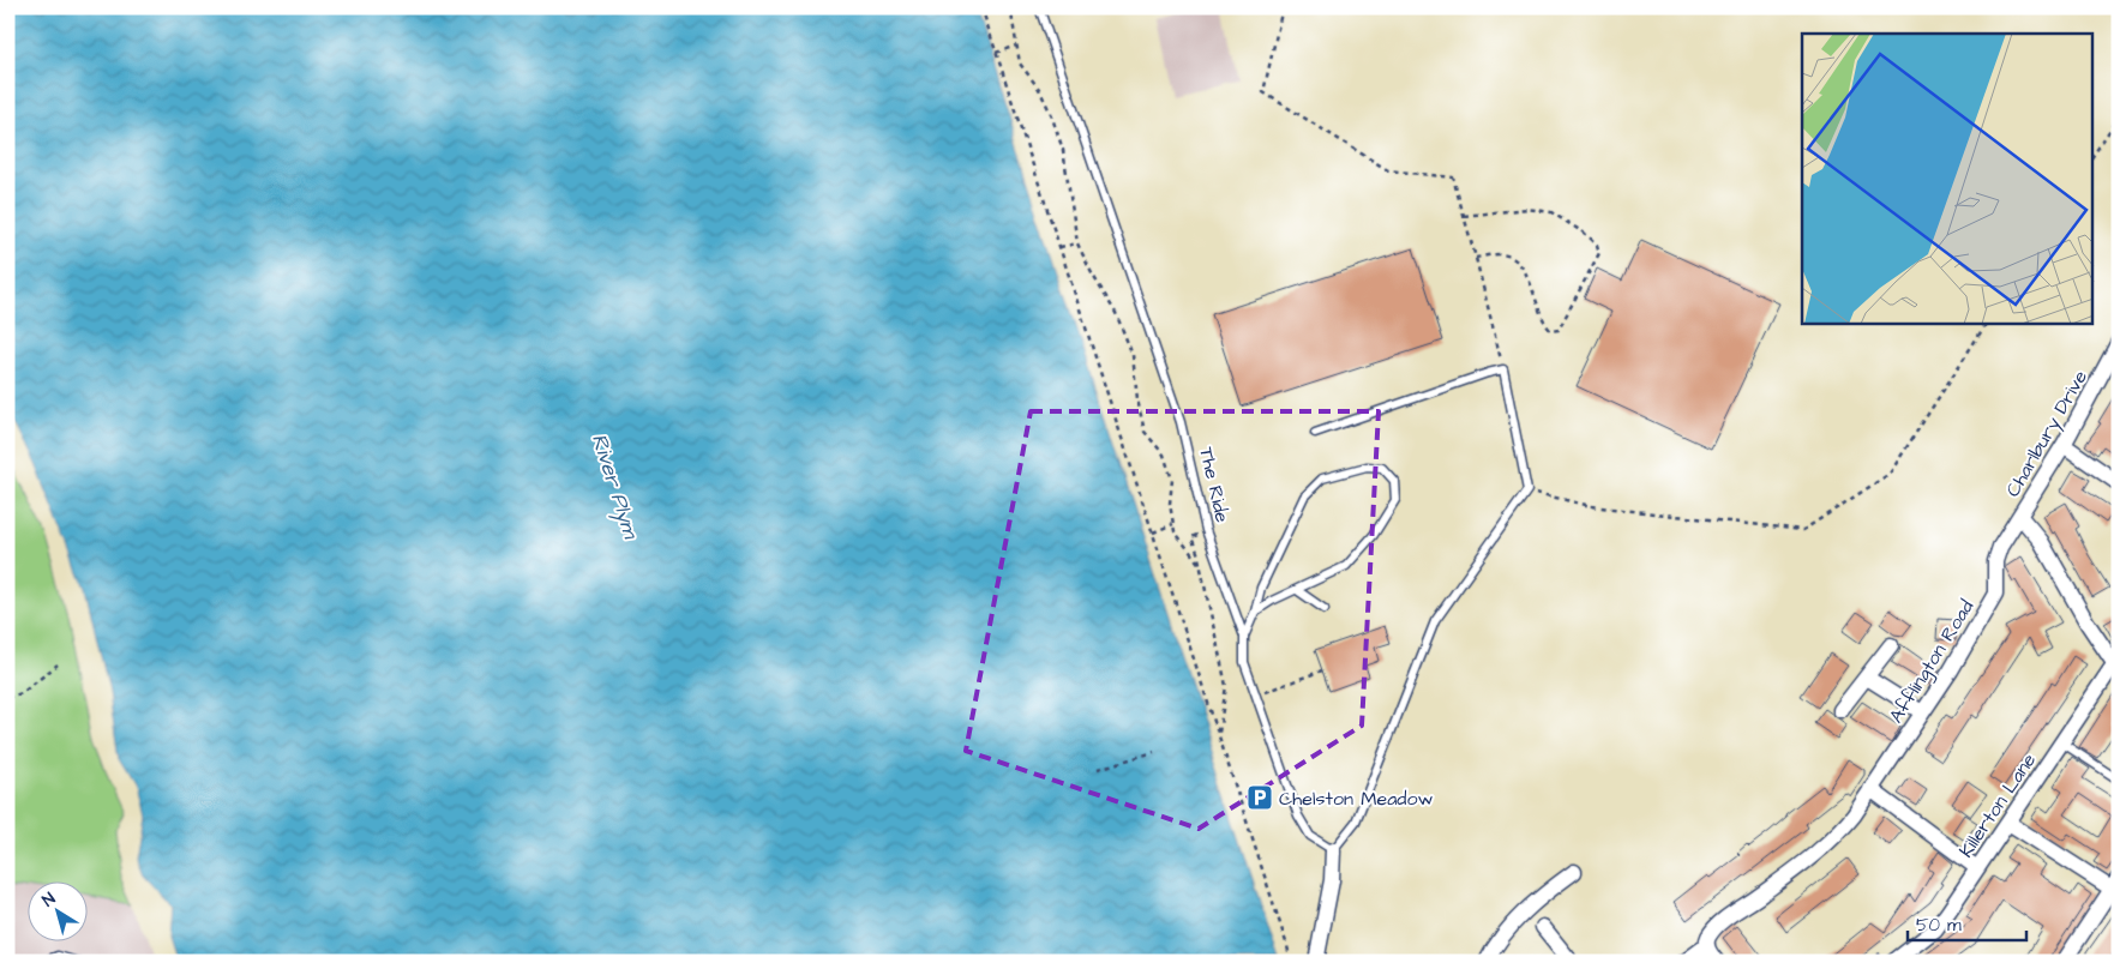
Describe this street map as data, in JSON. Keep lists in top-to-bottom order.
{
  "streets": {
    "street": ["Charlbury Drive", "Afflington Road", "Killerton Lane"],
    "lane": ["The Ride"]
  },
  "crossings": [
    ["Charlbury Drive", "Afflington Road"],
    ["Charlbury Drive", "Killerton Lane"]
  ],
  "water": ["River Plym"],
  "places": {
    "parking": ["Chelston Meadow"]
  },
  "scale_bar": "50 m",
  "north": "top left"
}
